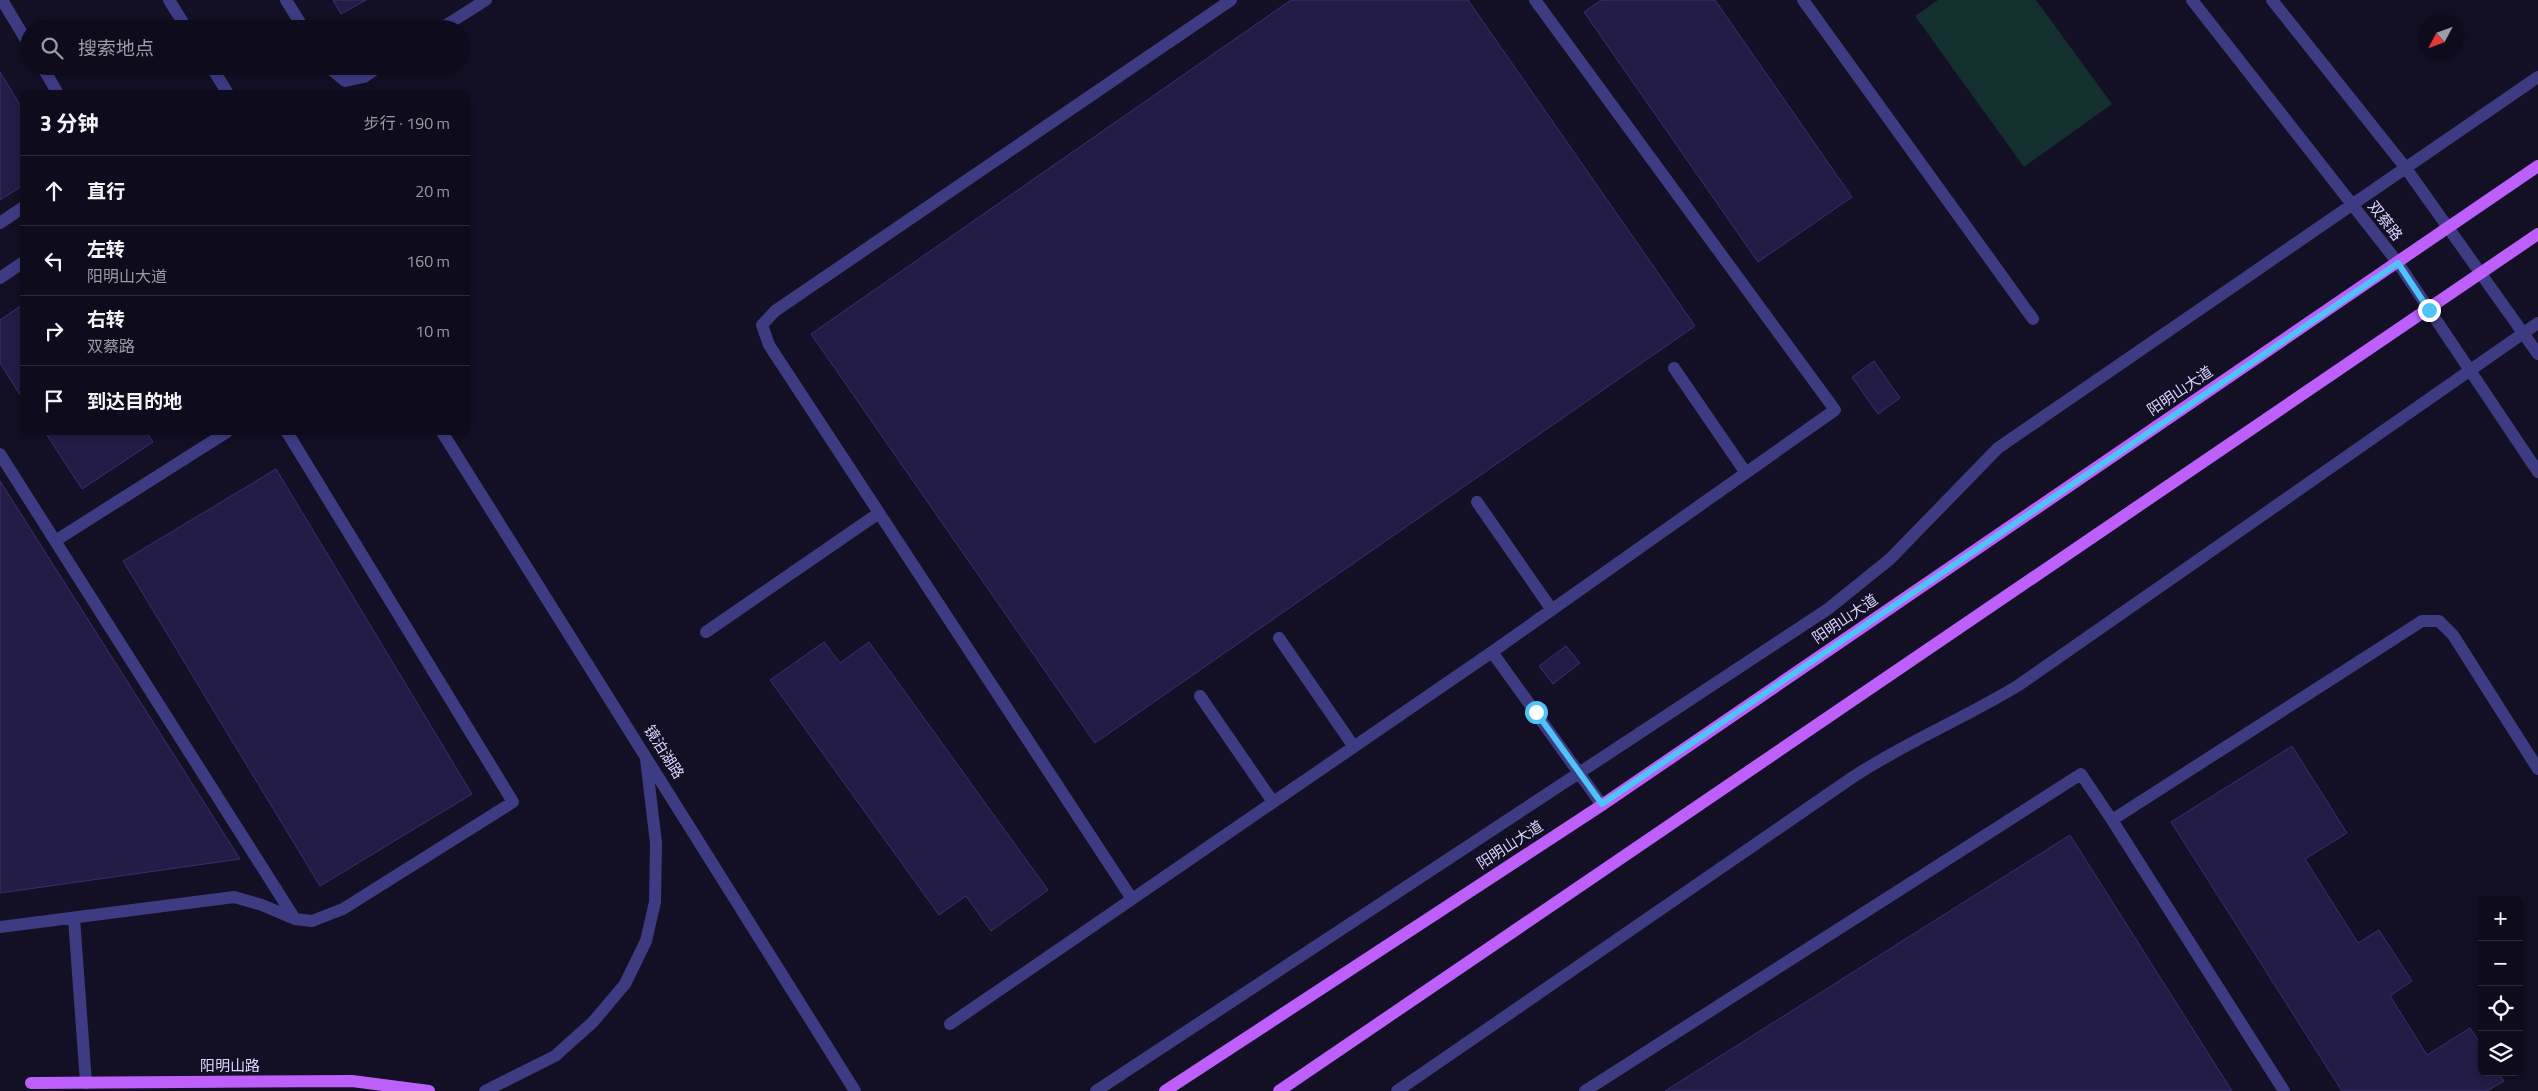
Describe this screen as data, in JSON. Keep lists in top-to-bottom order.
{
  "streets": {
    "main road": ["阳明山大道", "阳明山路"],
    "street": ["双蔡路", "镜泊湖路"]
  },
  "crossings": [
    ["双蔡路", "阳明山大道"]
  ],
  "north": "bottom left",
  "page": {
    "search": "搜索地点",
    "heading": ["3 分钟", "步行 · 190 m"],
    "list": [
      ["直行", "20 m"],
      ["左转", "阳明山大道", "160 m"],
      ["右转", "双蔡路", "10 m"],
      "到达目的地"
    ],
    "map_buttons": ["+", "−"]
  }
}
